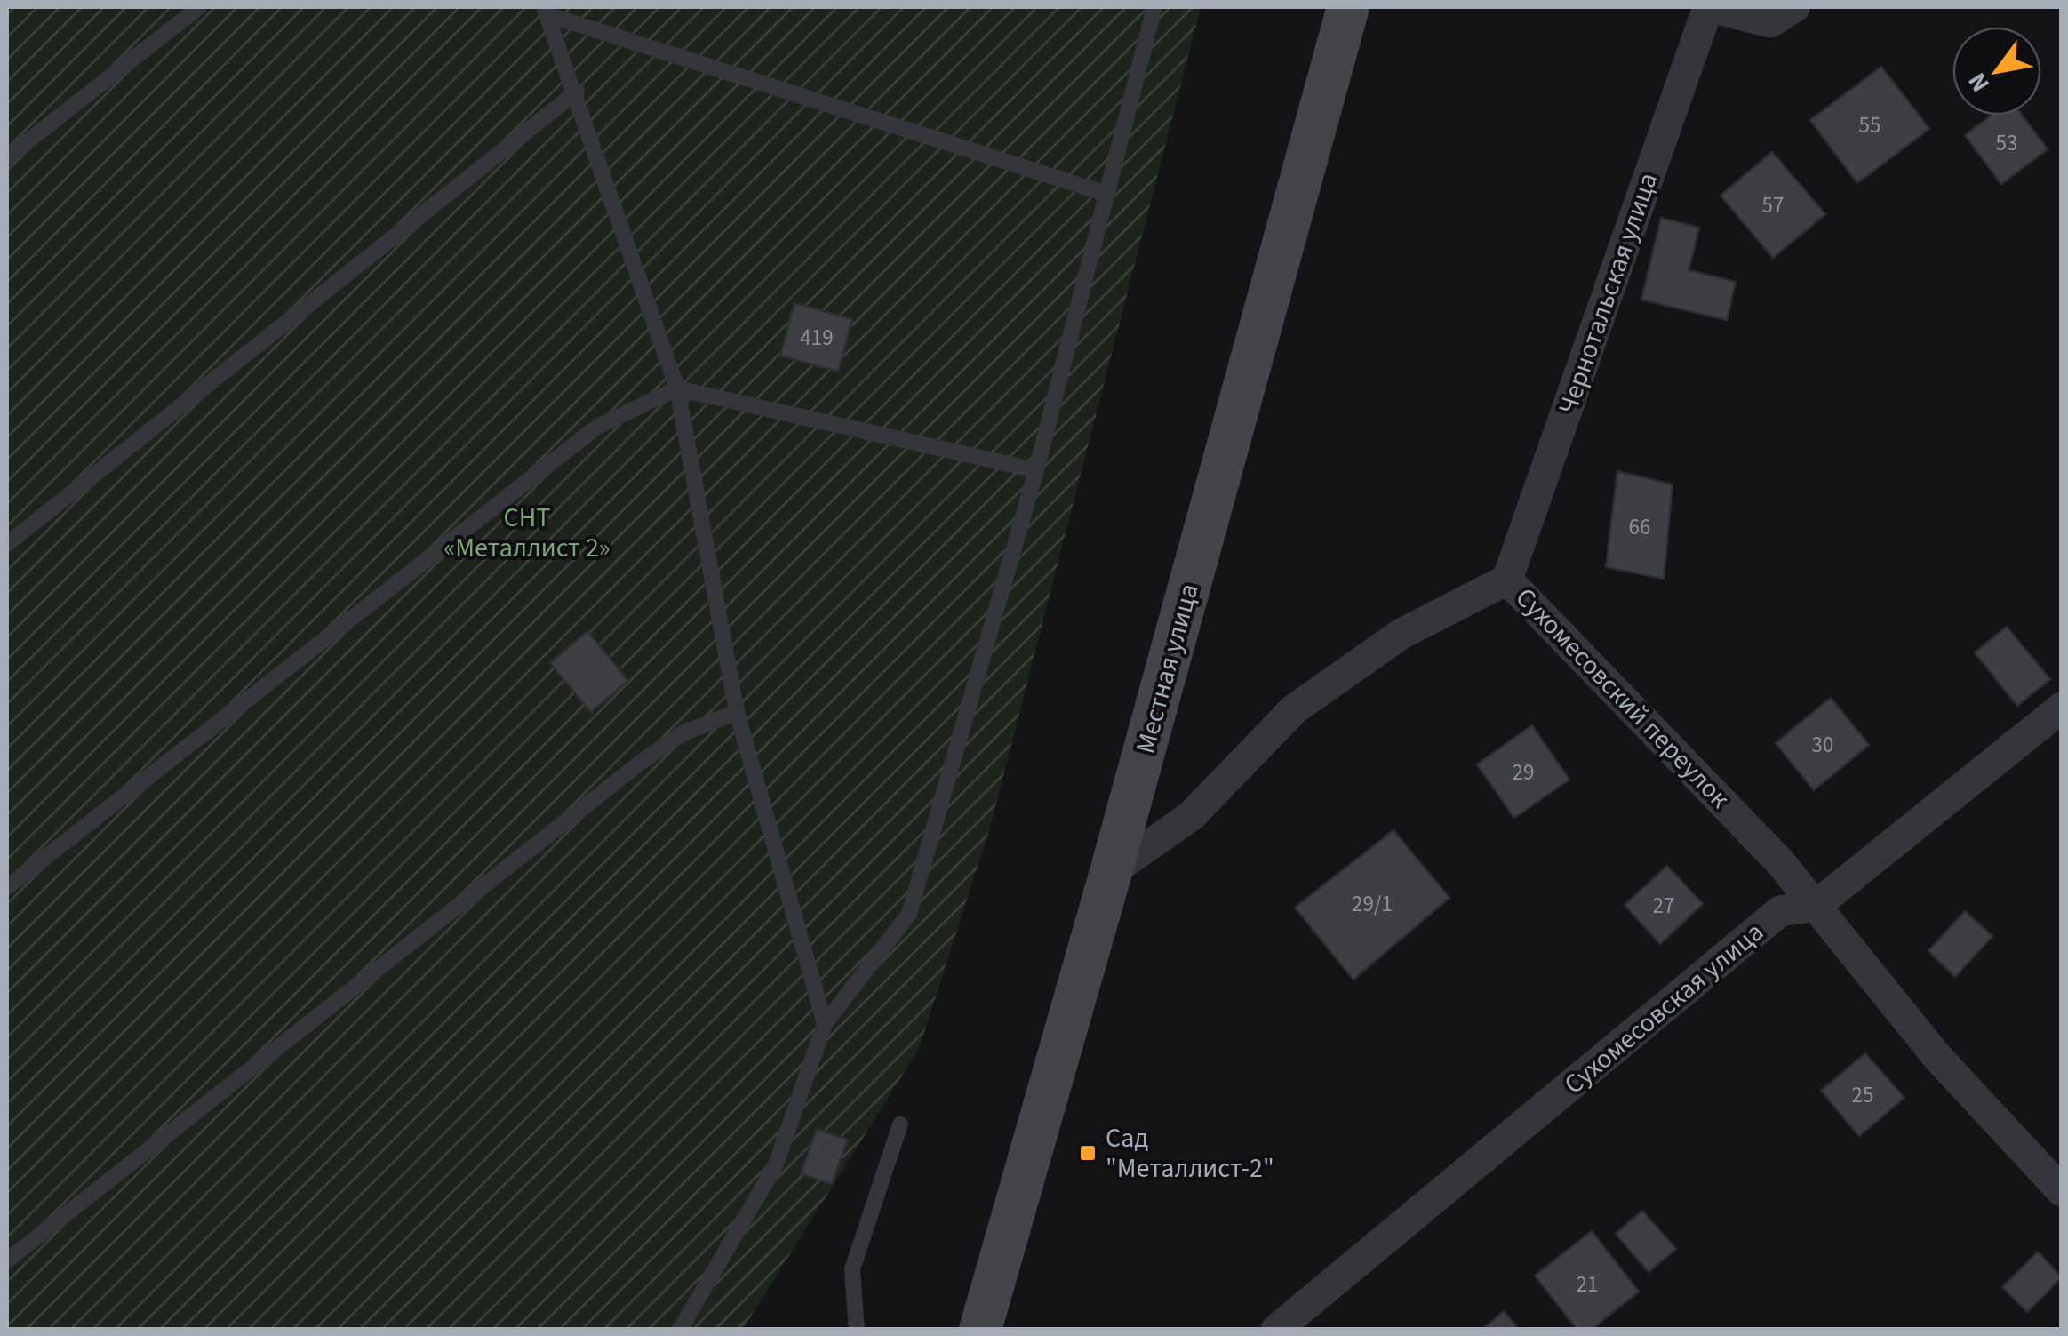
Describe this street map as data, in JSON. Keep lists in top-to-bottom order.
{
  "streets": {
    "main road": ["Местная улица"],
    "street": ["Чернотальская улица", "Сухомесовский переулок", "Сухомесовская улица"]
  },
  "crossings": [
    ["Чернотальская улица", "Сухомесовский переулок"],
    ["Местная улица", "Сухомесовский переулок"],
    ["Сухомесовский переулок", "Сухомесовская улица"]
  ],
  "parks": ["СНТ «Металлист 2»"],
  "places": {
    "transit": ["Сад \"Металлист-2\""]
  },
  "house_numbers": [
    "55",
    "53",
    "57",
    "419",
    "66",
    "30",
    "29",
    "29/1",
    "27",
    "25",
    "21"
  ],
  "north": "bottom left"
}
